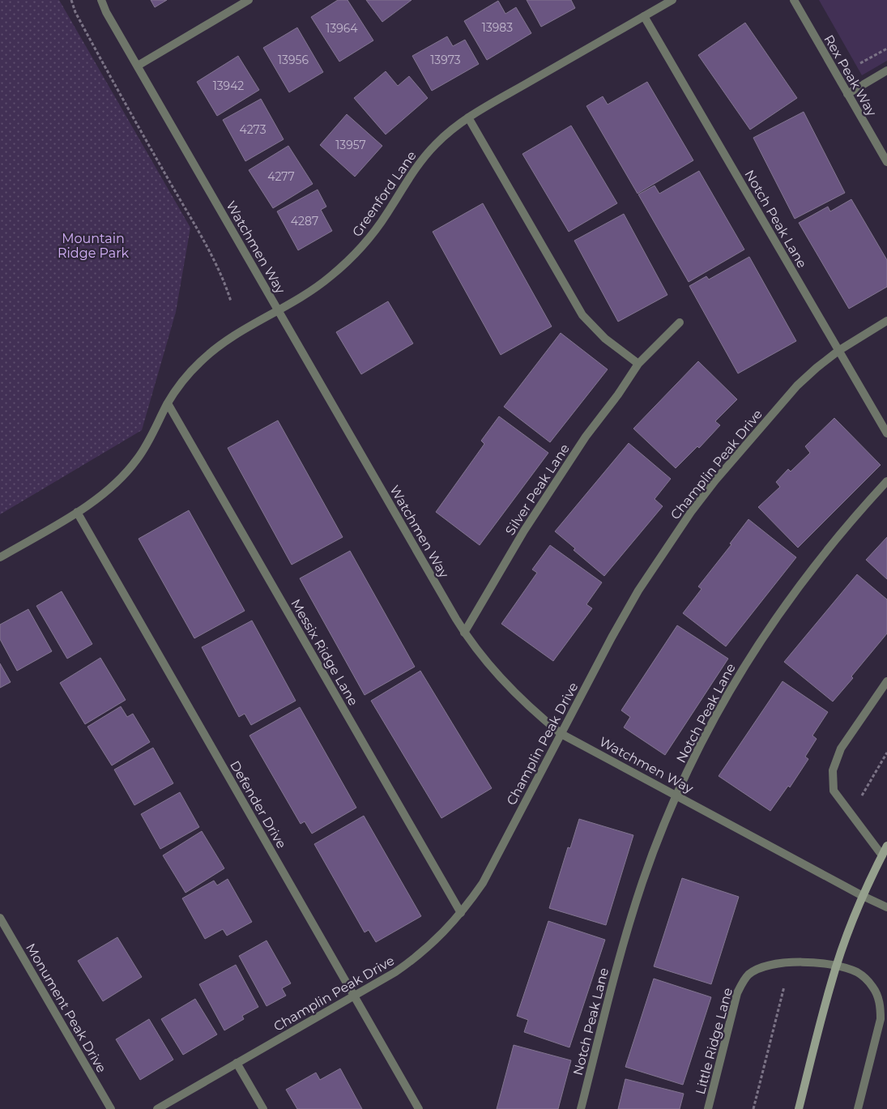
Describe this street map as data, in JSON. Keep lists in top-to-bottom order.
{
  "streets": {
    "street": [
      "Rex Peak Way",
      "Greenford Lane",
      "Notch Peak Lane",
      "Watchmen Way",
      "Champlin Peak Drive",
      "Silver Peak Lane",
      "Messix Ridge Lane",
      "Defender Drive",
      "Monument Peak Drive",
      "Little Ridge Lane"
    ]
  },
  "crossings": [
    ["Greenford Lane", "Notch Peak Lane"],
    ["Greenford Lane", "Watchmen Way"],
    ["Greenford Lane", "Messix Ridge Lane"],
    ["Greenford Lane", "Defender Drive"],
    ["Notch Peak Lane", "Watchmen Way"],
    ["Notch Peak Lane", "Champlin Peak Drive"],
    ["Watchmen Way", "Champlin Peak Drive"],
    ["Watchmen Way", "Silver Peak Lane"],
    ["Champlin Peak Drive", "Messix Ridge Lane"],
    ["Champlin Peak Drive", "Defender Drive"]
  ],
  "parks": ["Mountain Ridge Park"],
  "house_numbers": [
    "13983",
    "13964",
    "13956",
    "13973",
    "13942",
    "4273",
    "13957",
    "4277",
    "4287"
  ]
}
